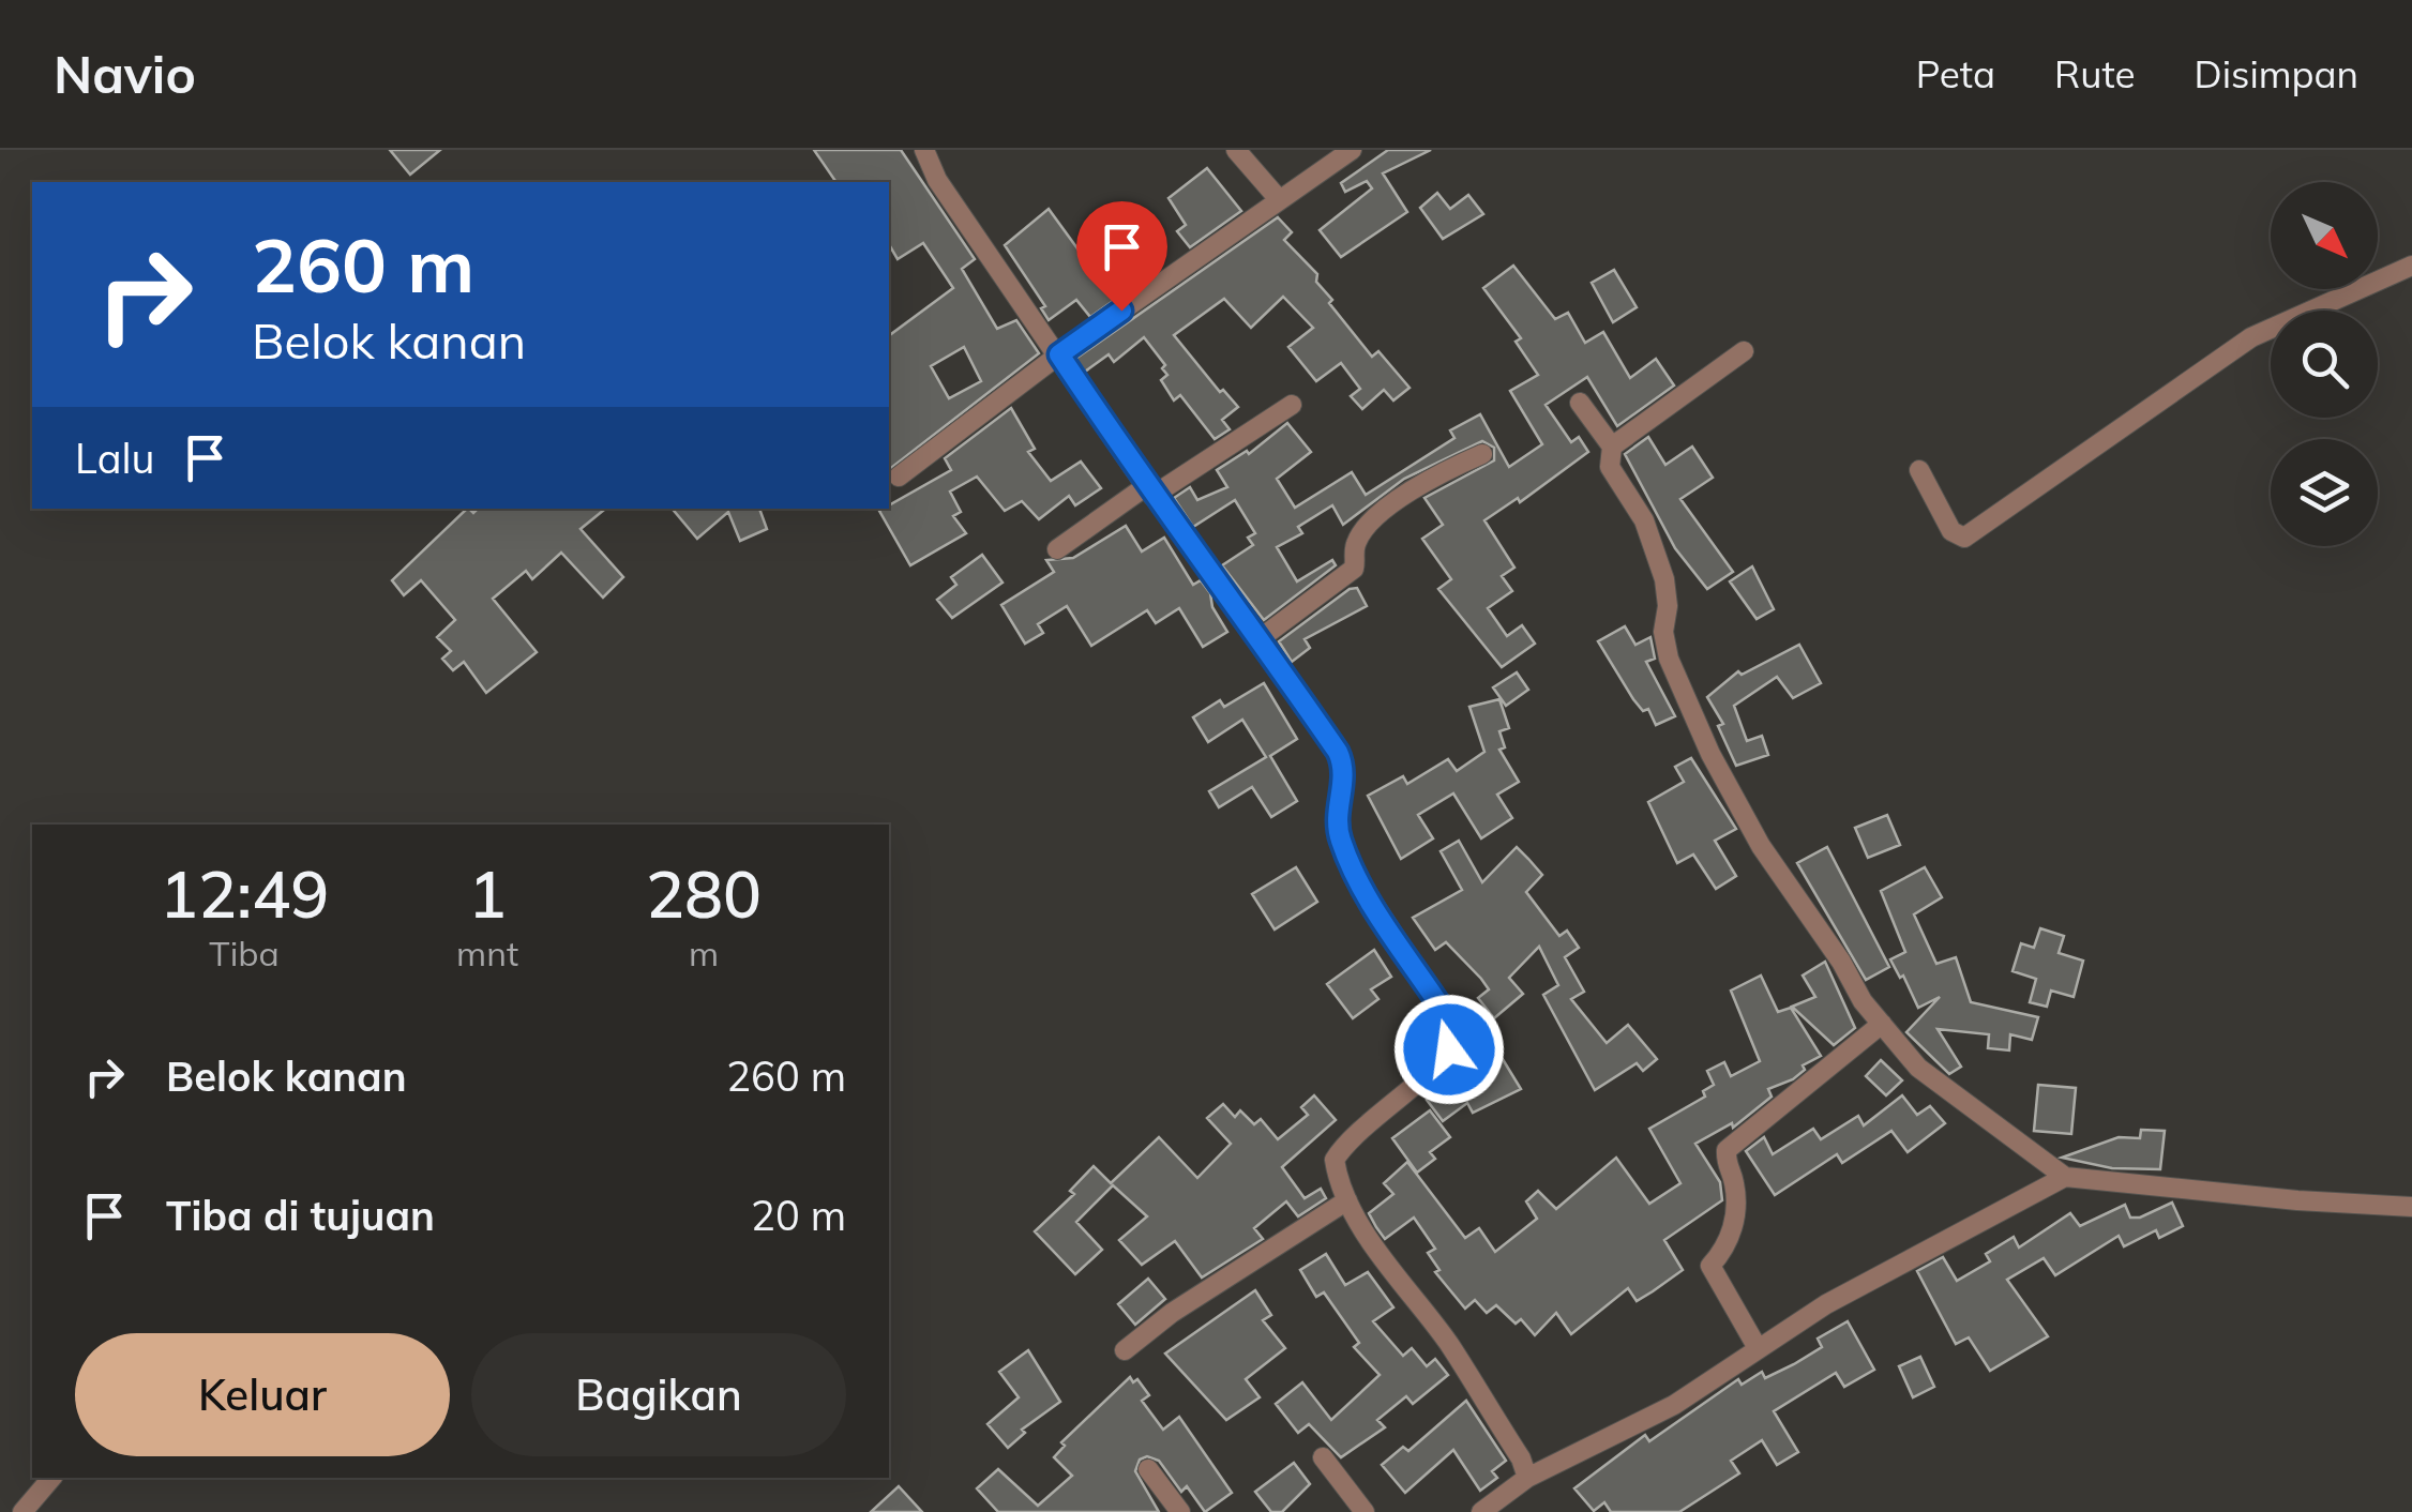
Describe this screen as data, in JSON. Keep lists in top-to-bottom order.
{
  "north": "bottom right",
  "page": {
    "header": "Navio",
    "nav": ["Peta", "Rute", "Disimpan"],
    "turn": ["260 m", "Belok kanan"],
    "then": "Lalu",
    "eta": [
      "12:49",
      "Tiba",
      "1",
      "mnt",
      "280",
      "m"
    ],
    "list": [
      {
        "name": "Belok kanan",
        "value": "260 m"
      },
      {
        "name": "Tiba di tujuan",
        "value": "20 m"
      }
    ],
    "buttons": ["Keluar", "Bagikan"]
  }
}
